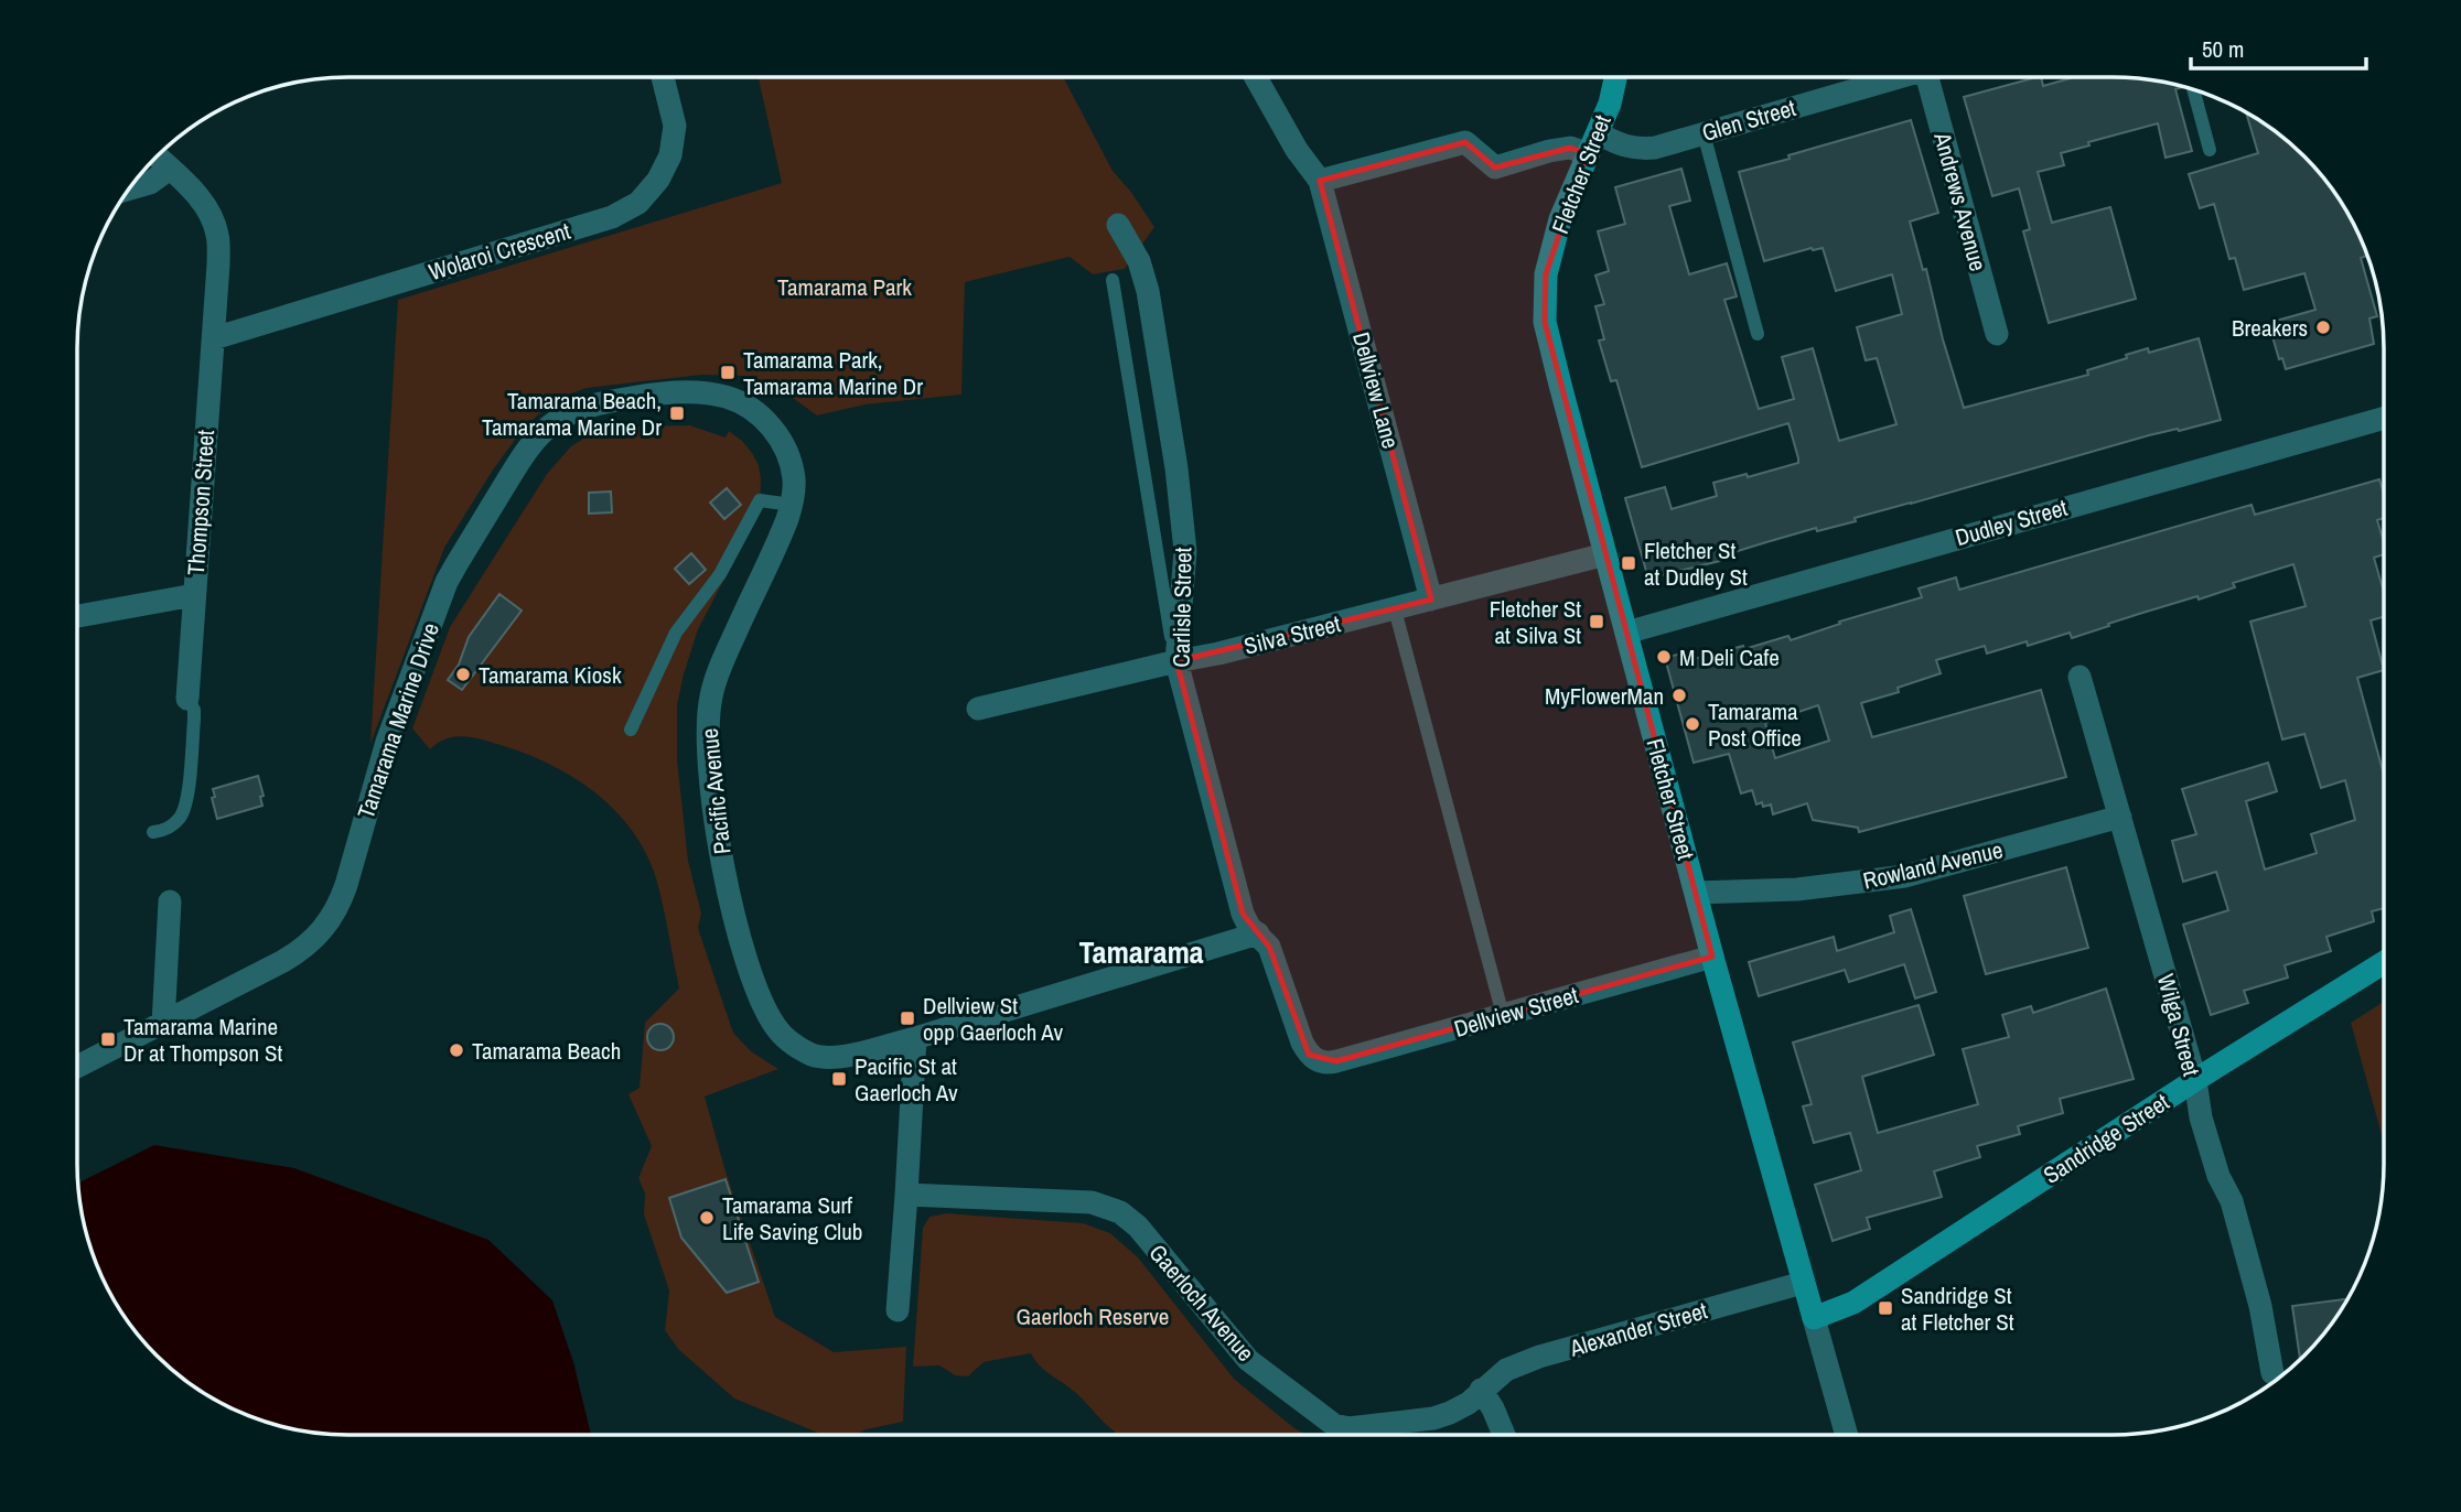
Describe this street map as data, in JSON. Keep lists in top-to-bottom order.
{
  "streets": {
    "street": [
      "Glen Street",
      "Fletcher Street",
      "Andrews Avenue",
      "Wolaroi Crescent",
      "Dellview Lane",
      "Thompson Street",
      "Dudley Street",
      "Carlisle Street",
      "Silva Street",
      "Tamarama Marine Drive",
      "Pacific Avenue",
      "Rowland Avenue",
      "Dellview Street",
      "Wilga Street",
      "Sandridge Street",
      "Gaerloch Avenue",
      "Alexander Street"
    ]
  },
  "crossings": [
    ["Glen Street", "Fletcher Street"],
    ["Glen Street", "Dellview Lane"],
    ["Fletcher Street", "Dudley Street"],
    ["Fletcher Street", "Silva Street"],
    ["Fletcher Street", "Rowland Avenue"],
    ["Fletcher Street", "Dellview Street"],
    ["Fletcher Street", "Sandridge Street"],
    ["Fletcher Street", "Alexander Street"],
    ["Wolaroi Crescent", "Thompson Street"],
    ["Dellview Lane", "Silva Street"],
    ["Carlisle Street", "Silva Street"],
    ["Carlisle Street", "Dellview Street"],
    ["Tamarama Marine Drive", "Pacific Avenue"],
    ["Rowland Avenue", "Wilga Street"],
    ["Wilga Street", "Sandridge Street"],
    ["Gaerloch Avenue", "Alexander Street"]
  ],
  "districts": ["Tamarama"],
  "parks": ["Tamarama Park", "Gaerloch Reserve"],
  "places": {
    "other": [
      "Breakers",
      "M Deli Cafe",
      "Tamarama Kiosk",
      "MyFlowerMan",
      "Tamarama Post Office",
      "Tamarama Beach",
      "Tamarama Surf Life Saving Club"
    ],
    "transit": [
      "Tamarama Park, Tamarama Marine Dr",
      "Tamarama Beach, Tamarama Marine Dr",
      "Fletcher St at Dudley St",
      "Fletcher St at Silva St",
      "Dellview St opp Gaerloch Av",
      "Tamarama Marine Dr at Thompson St",
      "Pacific St at Gaerloch Av",
      "Sandridge St at Fletcher St"
    ]
  },
  "scale_bar": "50 m"
}
